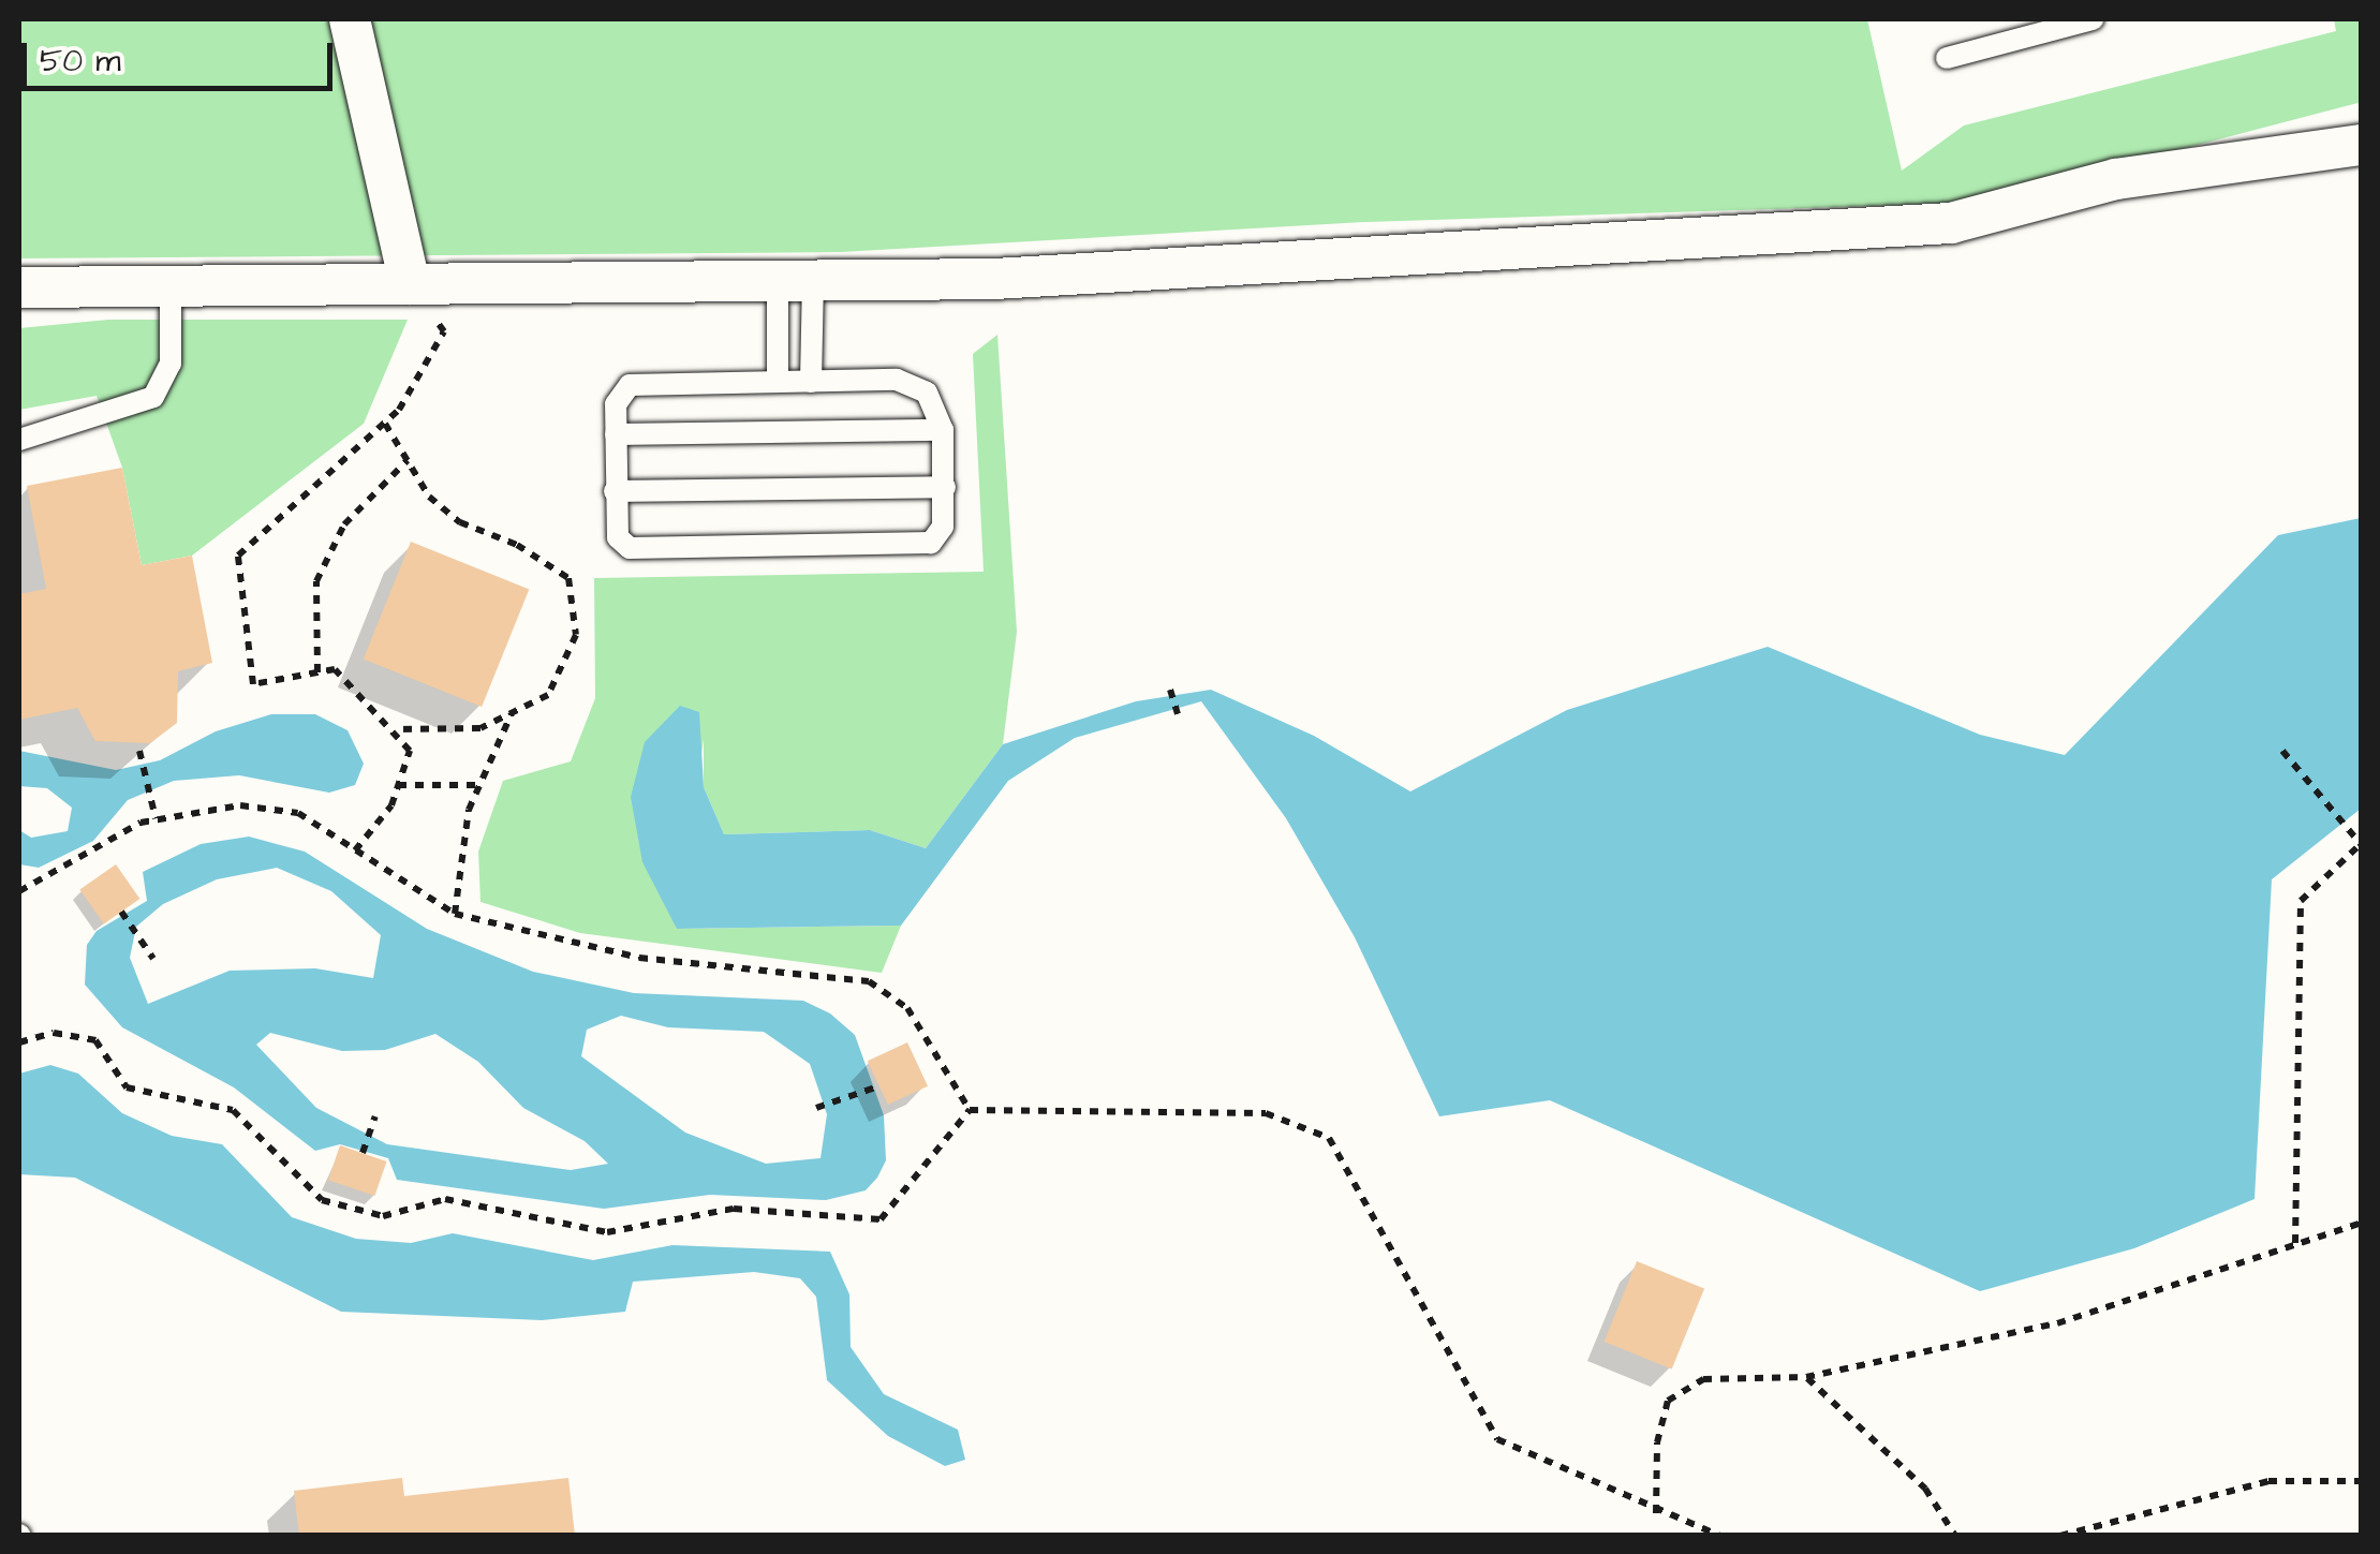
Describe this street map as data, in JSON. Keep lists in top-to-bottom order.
{
  "scale_bar": "50 m"
}
